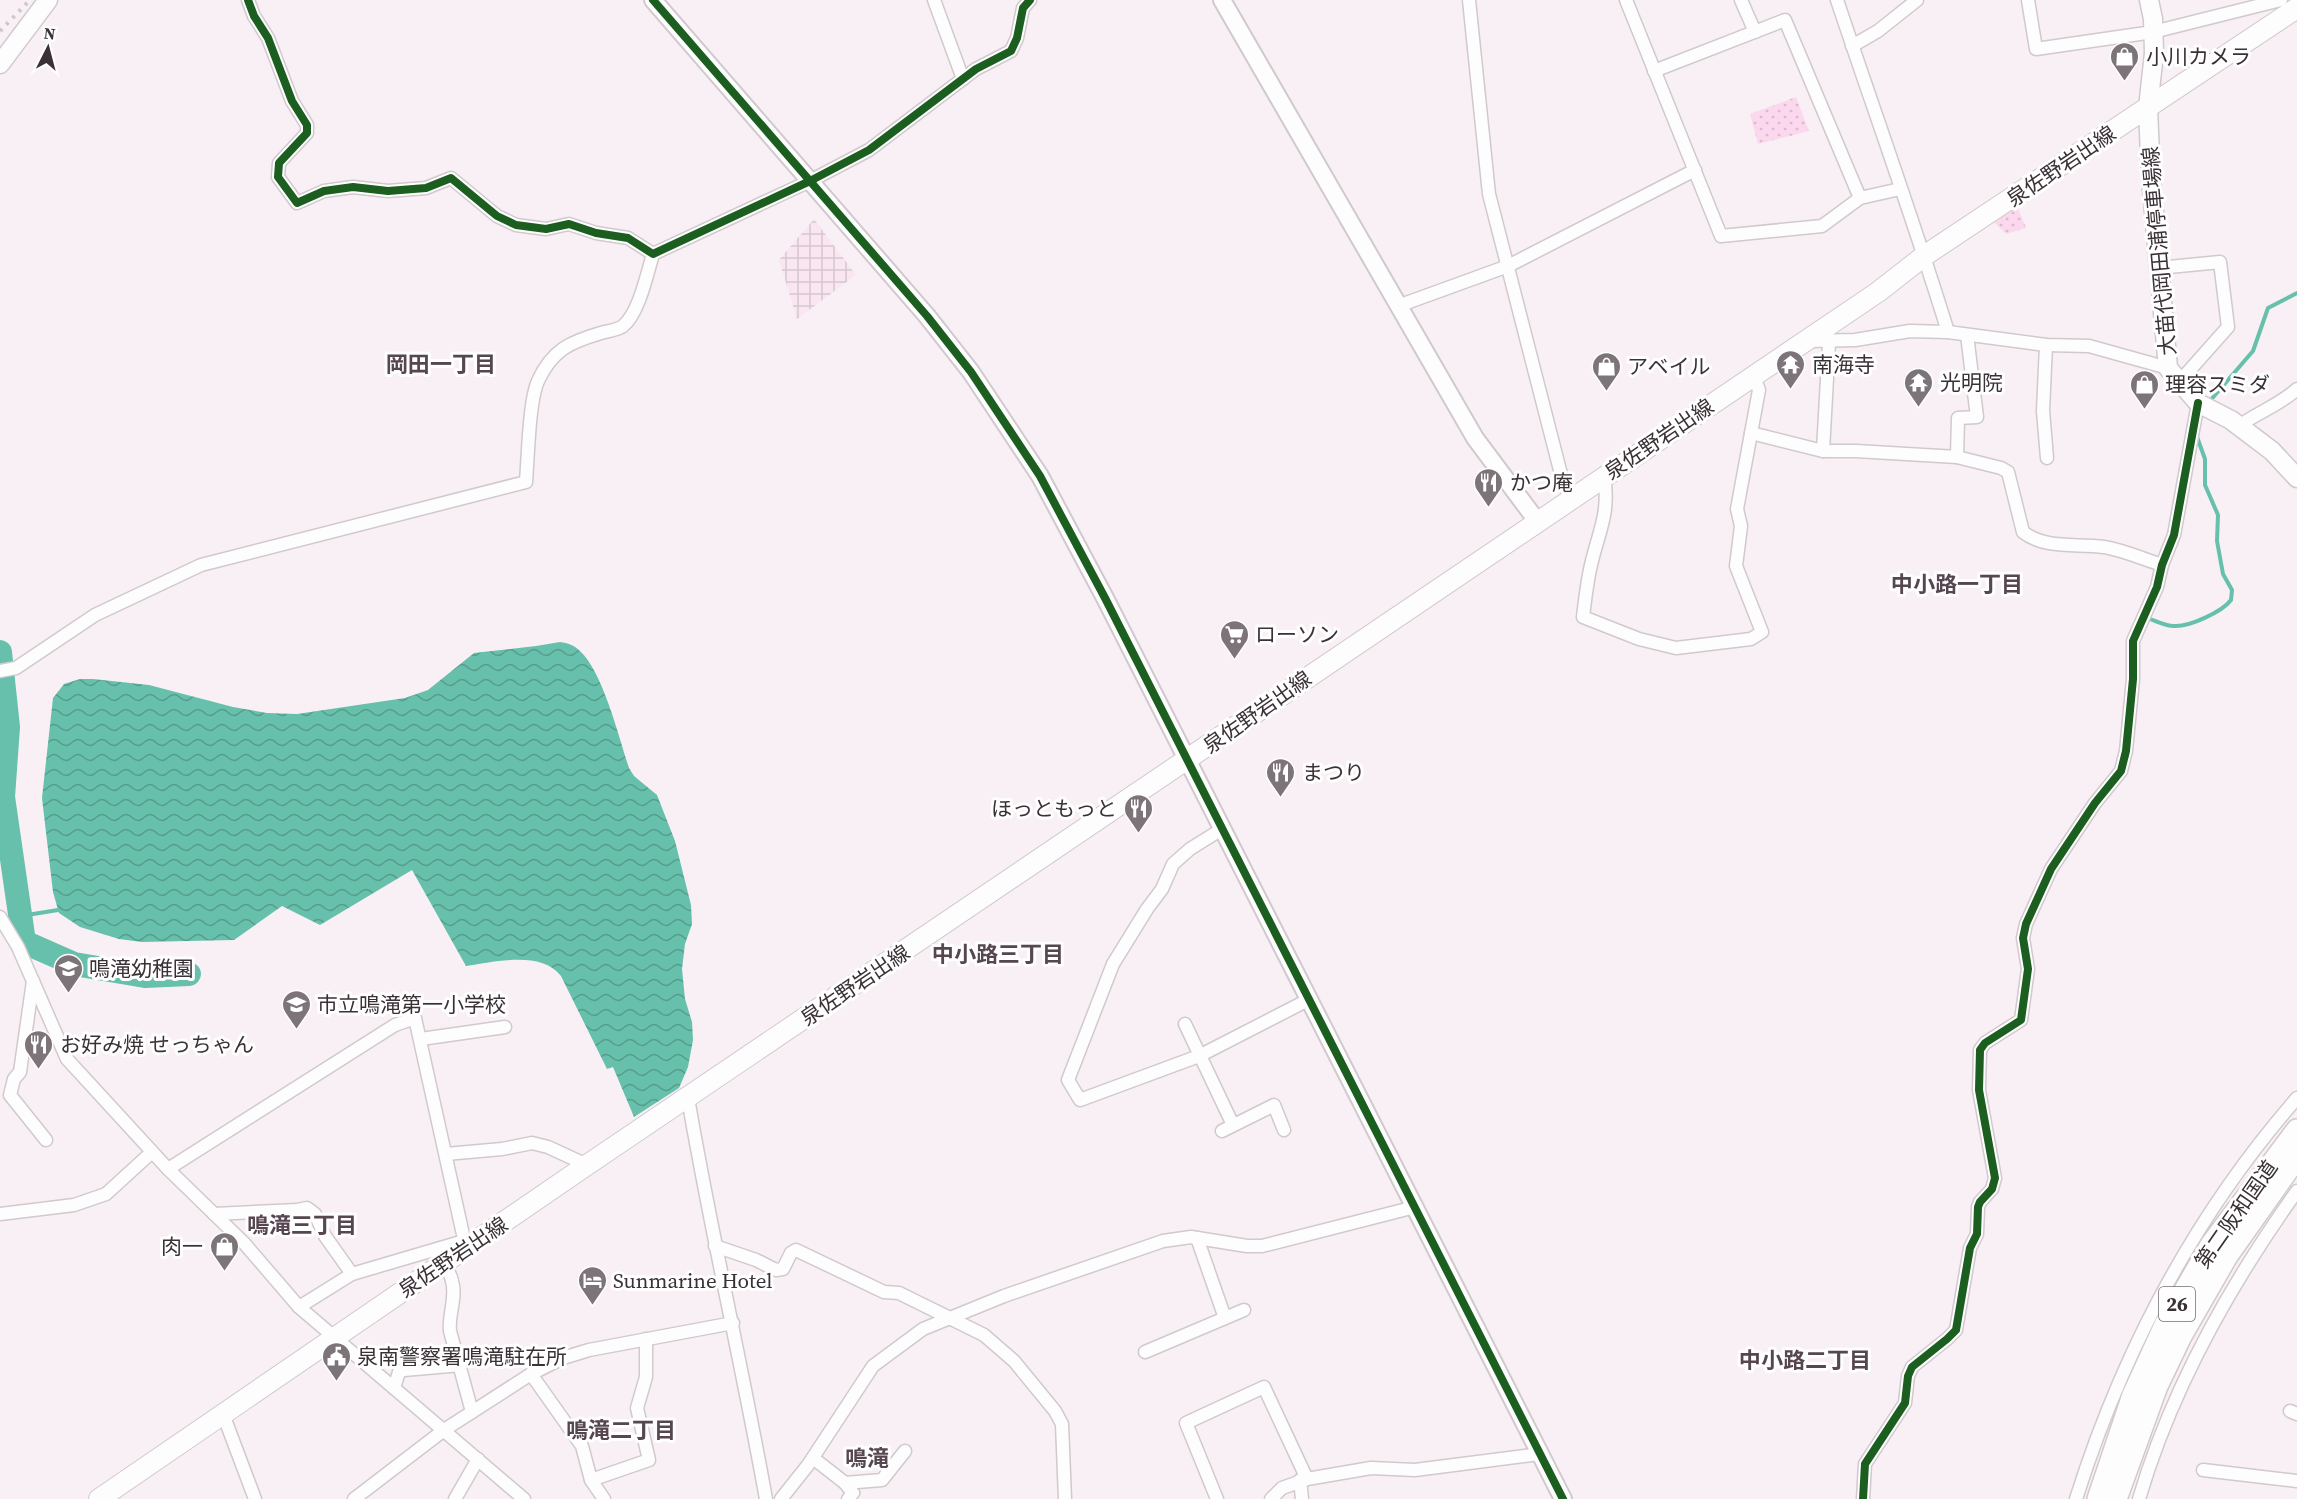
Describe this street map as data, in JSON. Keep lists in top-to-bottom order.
{
  "streets": {
    "highway": ["第二阪和国道", "26"],
    "main road": ["泉佐野岩出線", "大苗代岡田浦停車場線"]
  },
  "crossings": [
    ["泉佐野岩出線", "大苗代岡田浦停車場線"]
  ],
  "districts": [
    "岡田一丁目",
    "中小路一丁目",
    "中小路三丁目",
    "鳴滝三丁目",
    "中小路二丁目",
    "鳴滝二丁目",
    "鳴滝"
  ],
  "places": {
    "shop": [
      "小川カメラ",
      "アベイル",
      "理容スミダ",
      "肉一"
    ],
    "temple": ["南海寺", "光明院"],
    "restaurant": [
      "かつ庵",
      "まつり",
      "ほっともっと",
      "お好み焼 せっちゃん"
    ],
    "supermarket": ["ローソン"],
    "school or university": ["鳴滝幼稚園", "市立鳴滝第一小学校"],
    "hotel": ["Sunmarine Hotel"],
    "public building": ["泉南警察署鳴滝駐在所"]
  },
  "north": "top"
}
